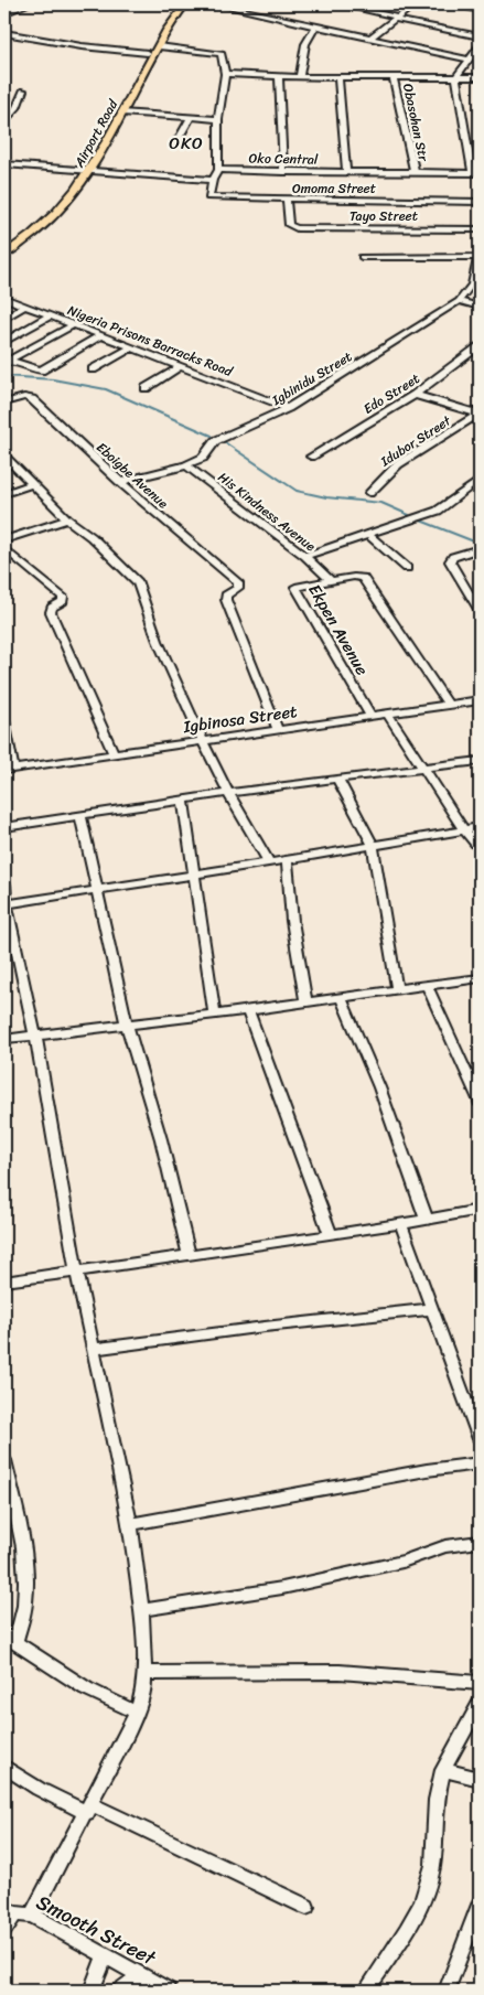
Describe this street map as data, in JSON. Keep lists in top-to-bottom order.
{
  "streets": {
    "main road": ["Airport Road"],
    "street": [
      "Obasohan Str",
      "Oko Central",
      "Omoma Street",
      "Tayo Street",
      "Nigeria Prisons Barracks Road",
      "Igbinidu Street",
      "Edo Street",
      "Idubor Street",
      "Eboigbe Avenue",
      "His Kindness Avenue",
      "Ekpen Avenue",
      "Igbinosa Street",
      "Smooth Street"
    ]
  },
  "crossings": [
    ["Obasohan Str", "Oko Central"],
    ["Omoma Street", "Tayo Street"],
    ["Nigeria Prisons Barracks Road", "Igbinidu Street"],
    ["Igbinidu Street", "Eboigbe Avenue"],
    ["Igbinidu Street", "His Kindness Avenue"],
    ["Eboigbe Avenue", "Igbinosa Street"],
    ["His Kindness Avenue", "Ekpen Avenue"],
    ["Ekpen Avenue", "Igbinosa Street"]
  ],
  "districts": ["OKO"]
}
